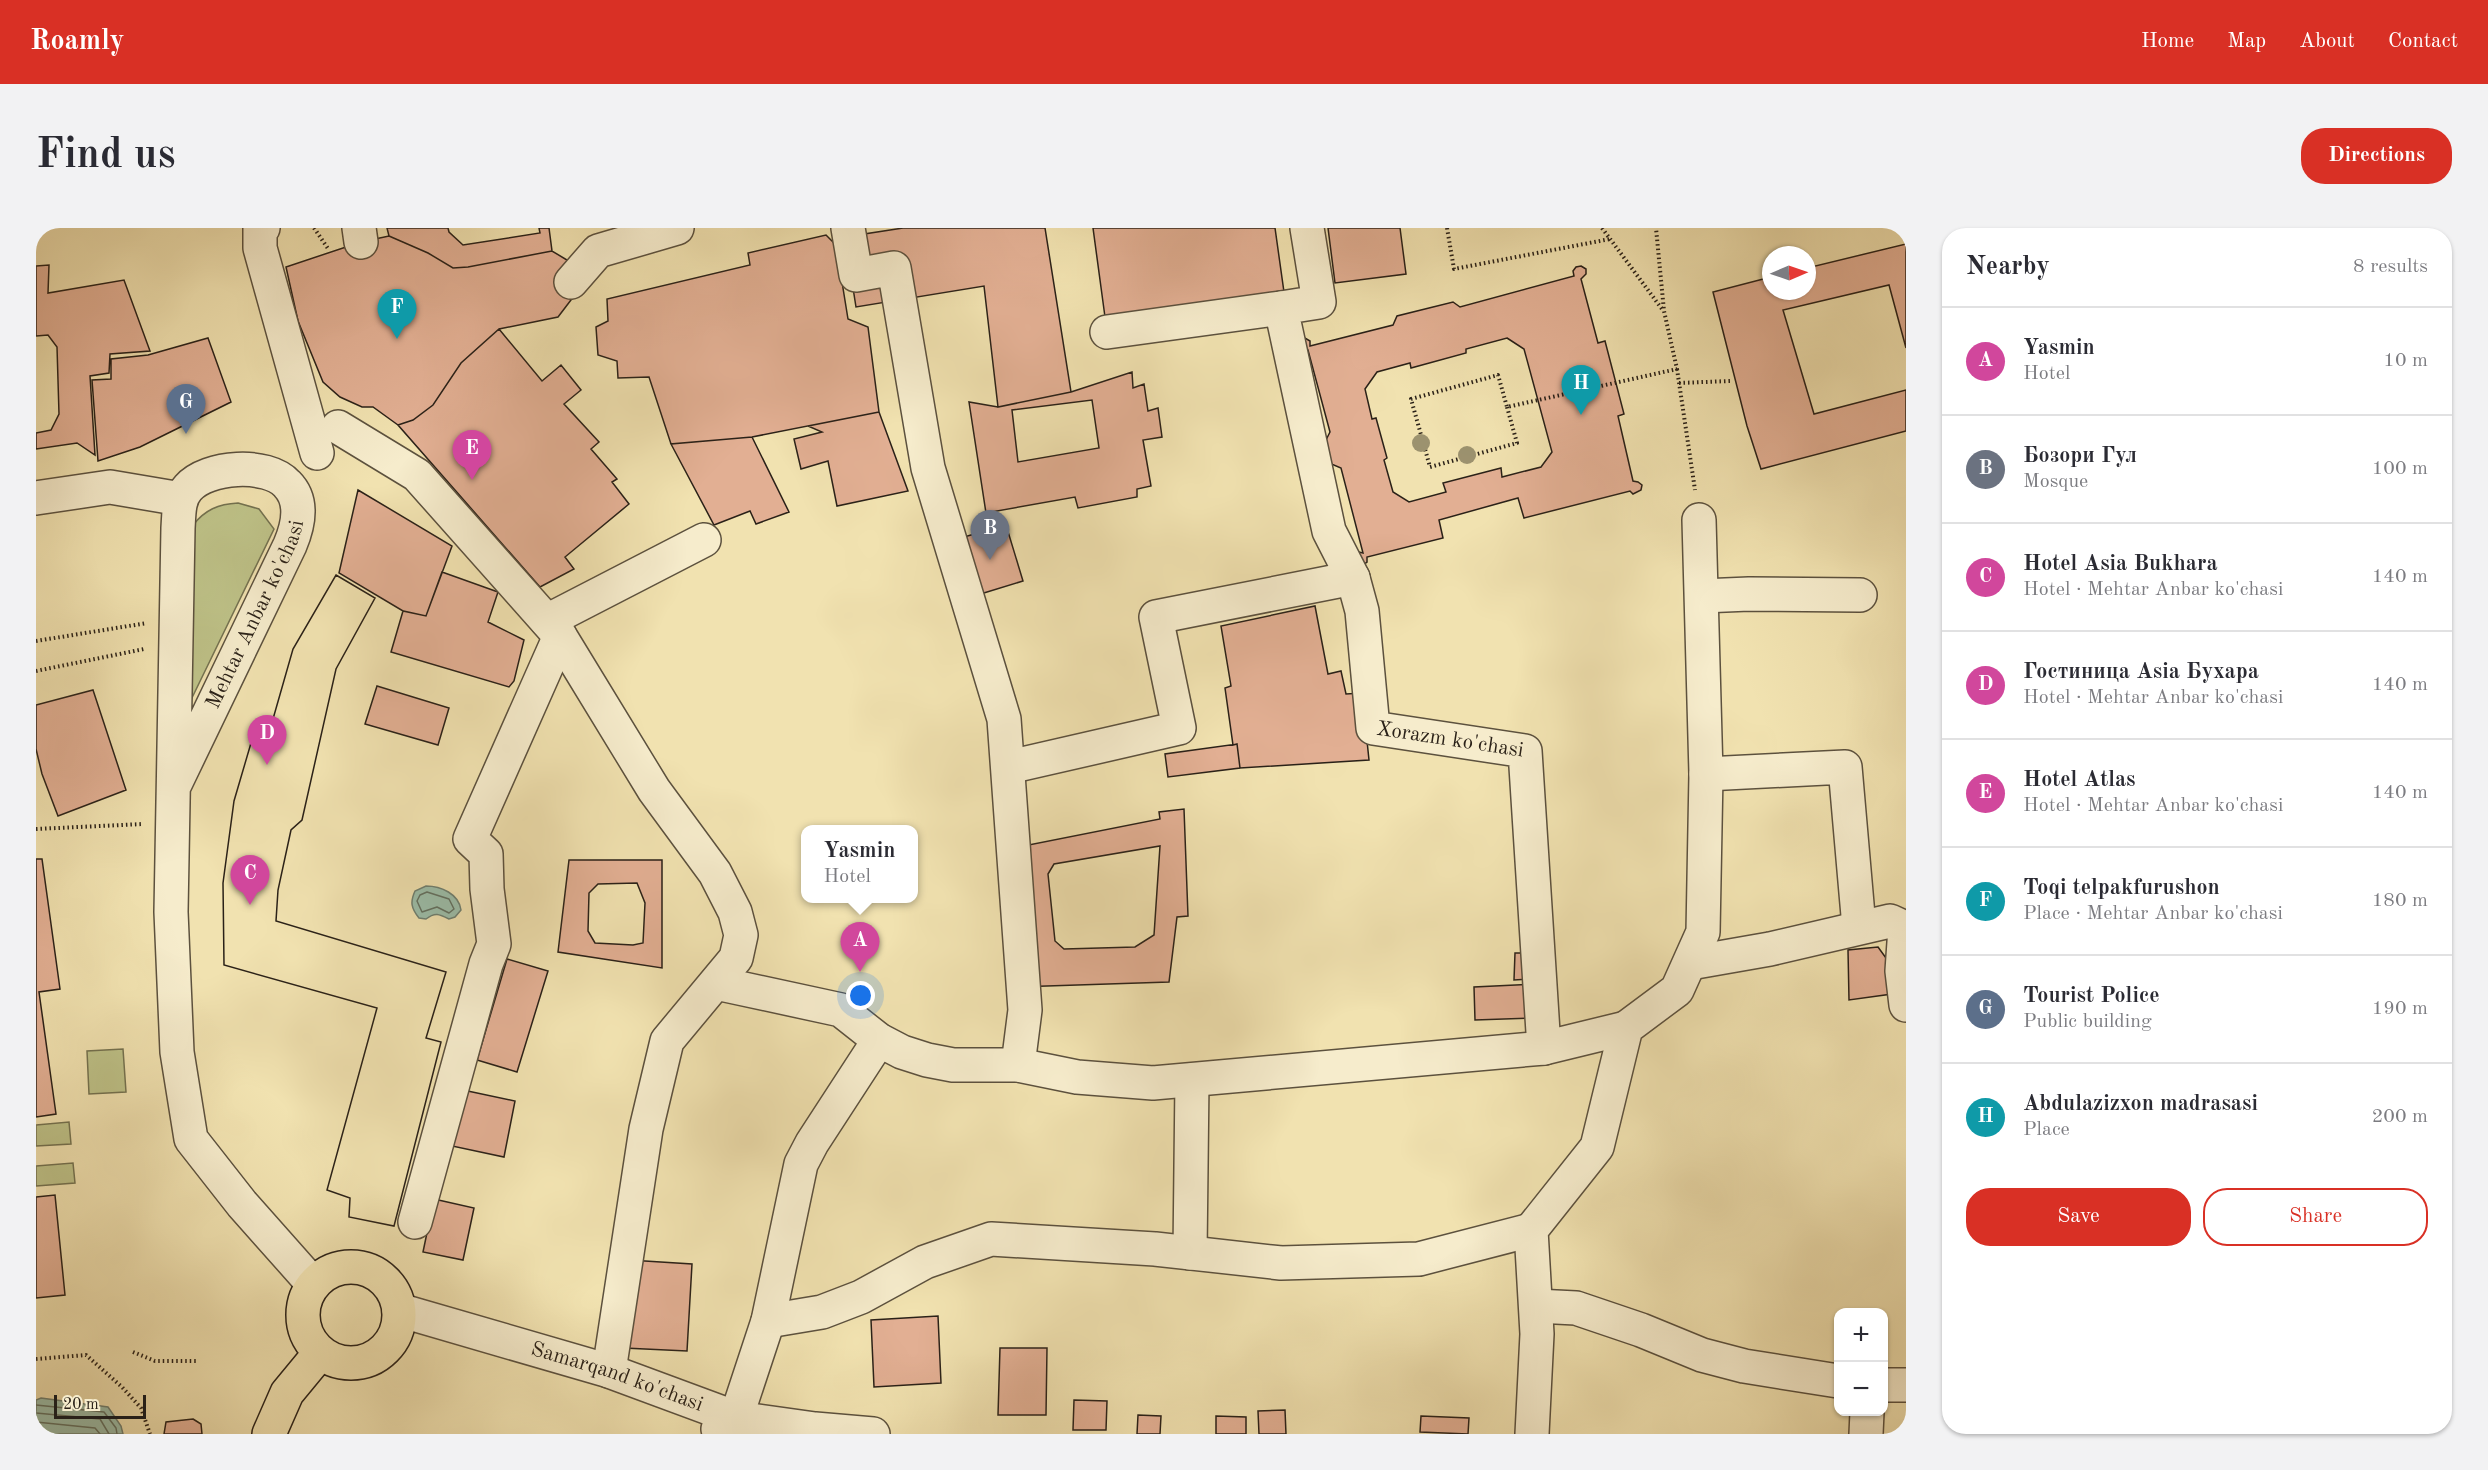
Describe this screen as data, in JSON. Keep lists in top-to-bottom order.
{
  "streets": {
    "street": ["Mehtar Anbar ko'chasi", "Xorazm ko'chasi", "Samarqand ko'chasi"]
  },
  "crossings": [
    ["Mehtar Anbar ko'chasi", "Samarqand ko'chasi"]
  ],
  "scale_bar": "20 m",
  "north": "right",
  "page": {
    "header": "Roamly",
    "nav": [
      "Home",
      "Map",
      "About",
      "Contact"
    ],
    "buttons": [
      "Directions",
      ["Save", "Share"]
    ],
    "title": "Find us",
    "heading": ["Nearby", "8 results"],
    "pins": [
      "F",
      "H",
      "G",
      "E",
      "B",
      "D",
      "C",
      "A"
    ],
    "list": [
      {
        "mark": "A",
        "name": "Yasmin",
        "note": "Hotel",
        "value": "10 m"
      },
      {
        "mark": "B",
        "name": "Бозори Гул",
        "note": "Mosque",
        "value": "100 m"
      },
      {
        "mark": "C",
        "name": "Hotel Asia Bukhara",
        "note": "Hotel · Mehtar Anbar ko'chasi",
        "value": "140 m"
      },
      {
        "mark": "D",
        "name": "Гостиница Asia Бухара",
        "note": "Hotel · Mehtar Anbar ko'chasi",
        "value": "140 m"
      },
      {
        "mark": "E",
        "name": "Hotel Atlas",
        "note": "Hotel · Mehtar Anbar ko'chasi",
        "value": "140 m"
      },
      {
        "mark": "F",
        "name": "Toqi telpakfurushon",
        "note": "Place · Mehtar Anbar ko'chasi",
        "value": "180 m"
      },
      {
        "mark": "G",
        "name": "Tourist Police",
        "note": "Public building",
        "value": "190 m"
      },
      {
        "mark": "H",
        "name": "Abdulazizxon madrasasi",
        "note": "Place",
        "value": "200 m"
      }
    ],
    "popup": ["Yasmin", "Hotel"],
    "map_buttons": ["+", "−"],
    "scale": "20 m"
  }
}
